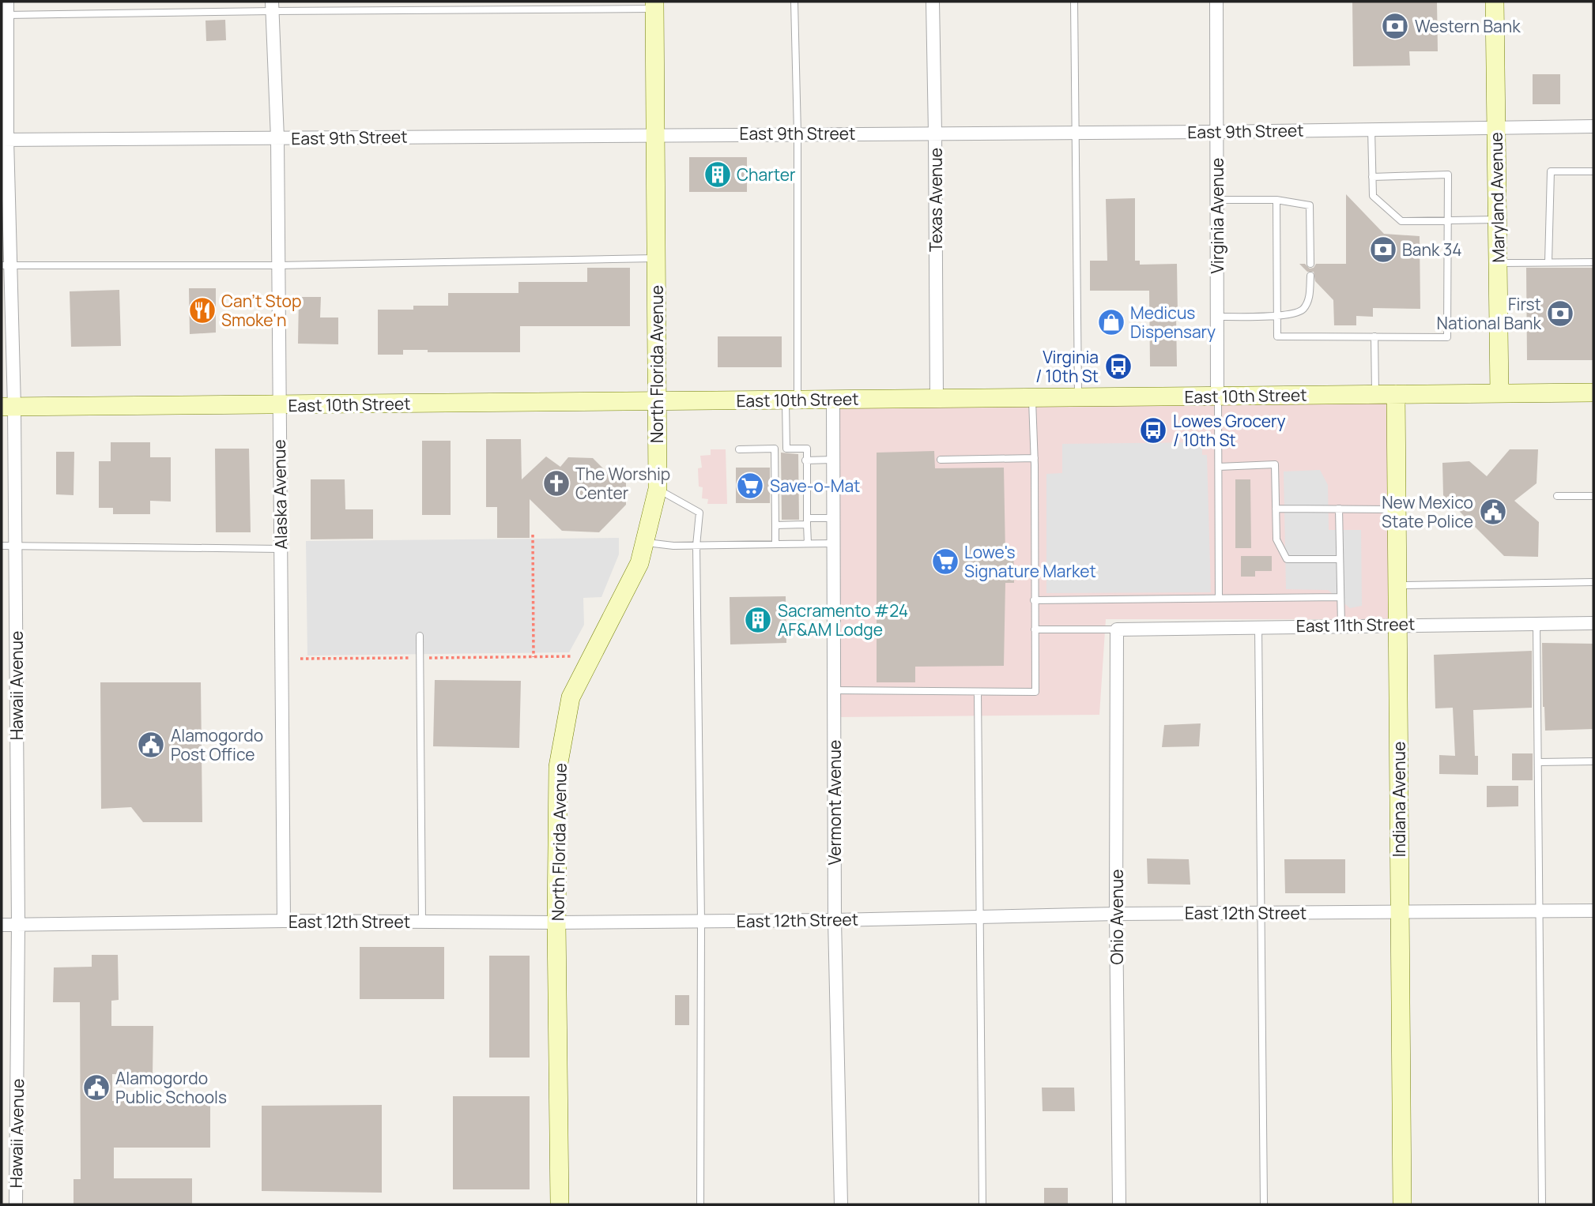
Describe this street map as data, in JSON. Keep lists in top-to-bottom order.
{
  "streets": {
    "main road": [
      "Maryland Avenue",
      "North Florida Avenue",
      "East 10th Street",
      "Indiana Avenue"
    ],
    "street": [
      "East 9th Street",
      "Texas Avenue",
      "Virginia Avenue",
      "Alaska Avenue",
      "East 11th Street",
      "Hawaii Avenue",
      "Vermont Avenue",
      "East 12th Street",
      "Ohio Avenue"
    ]
  },
  "crossings": [
    ["East 9th Street", "Maryland Avenue"],
    ["East 9th Street", "Texas Avenue"],
    ["East 9th Street", "Virginia Avenue"],
    ["East 9th Street", "North Florida Avenue"],
    ["East 9th Street", "Alaska Avenue"],
    ["East 9th Street", "Hawaii Avenue"],
    ["Maryland Avenue", "East 10th Street"],
    ["Texas Avenue", "East 10th Street"],
    ["Virginia Avenue", "East 10th Street"],
    ["North Florida Avenue", "East 10th Street"],
    ["North Florida Avenue", "East 12th Street"],
    ["East 10th Street", "Alaska Avenue"],
    ["East 10th Street", "Hawaii Avenue"],
    ["East 10th Street", "Indiana Avenue"],
    ["East 10th Street", "Vermont Avenue"],
    ["Alaska Avenue", "East 12th Street"],
    ["East 11th Street", "Indiana Avenue"],
    ["East 11th Street", "Ohio Avenue"],
    ["Hawaii Avenue", "East 12th Street"],
    ["Indiana Avenue", "East 12th Street"],
    ["Vermont Avenue", "East 12th Street"],
    ["East 12th Street", "Ohio Avenue"]
  ],
  "places": {
    "bank": ["Western Bank", "Bank 34", "First National Bank"],
    "building": ["Charter", "Sacramento #24 AF&AM Lodge"],
    "restaurant": ["Can't Stop Smoke'n"],
    "shop": ["Medicus Dispensary"],
    "bus stop": ["Virginia / 10th St", "Lowes Grocery / 10th St"],
    "church": ["The Worship Center"],
    "supermarket": ["Save-o-Mat", "Lowe's Signature Market"],
    "public building": ["New Mexico State Police", "Alamogordo Post Office", "Alamogordo Public Schools"]
  }
}
